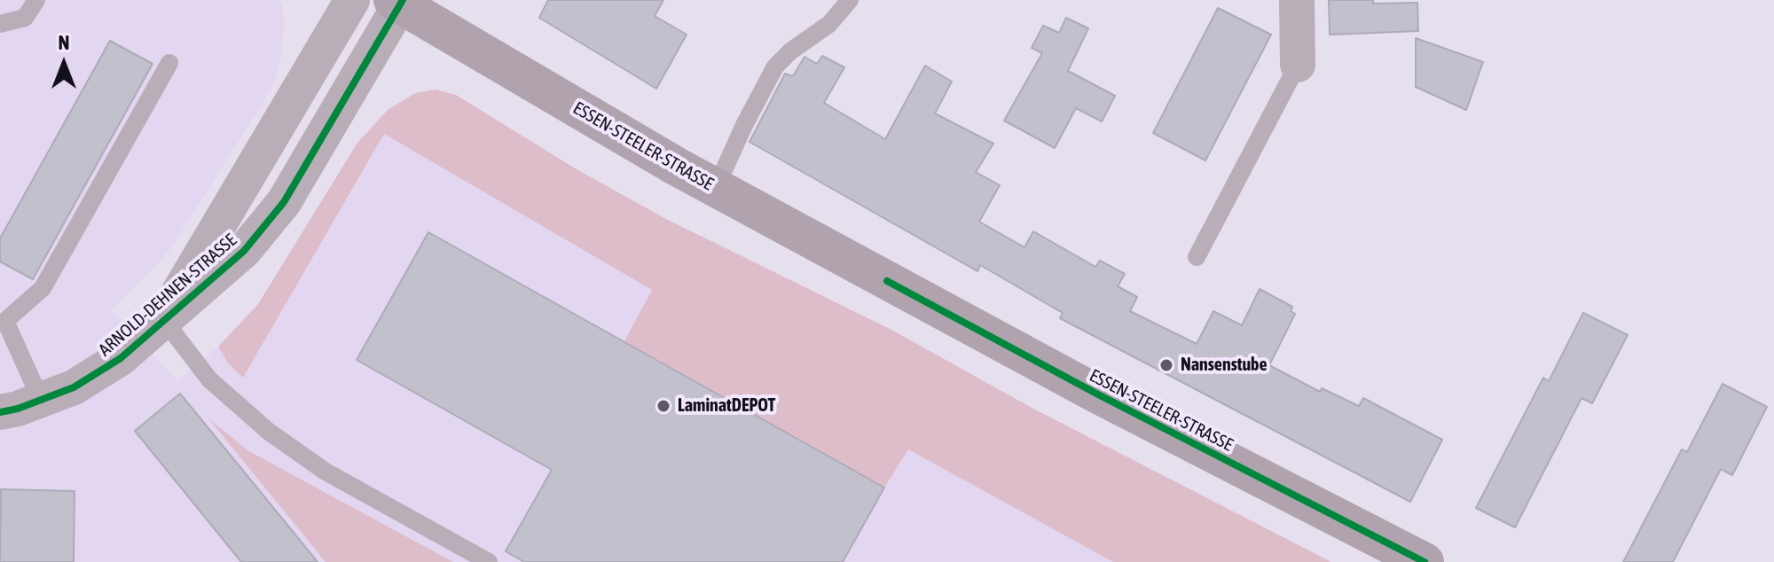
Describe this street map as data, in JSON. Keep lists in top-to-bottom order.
{
  "streets": {
    "main road": ["ESSEN-STEELER-STRASSE"],
    "street": ["ARNOLD-DEHNEN-STRASSE"]
  },
  "crossings": [
    ["ESSEN-STEELER-STRASSE", "ARNOLD-DEHNEN-STRASSE"]
  ],
  "places": ["Nansenstube", "LaminatDEPOT"],
  "north": "top"
}
